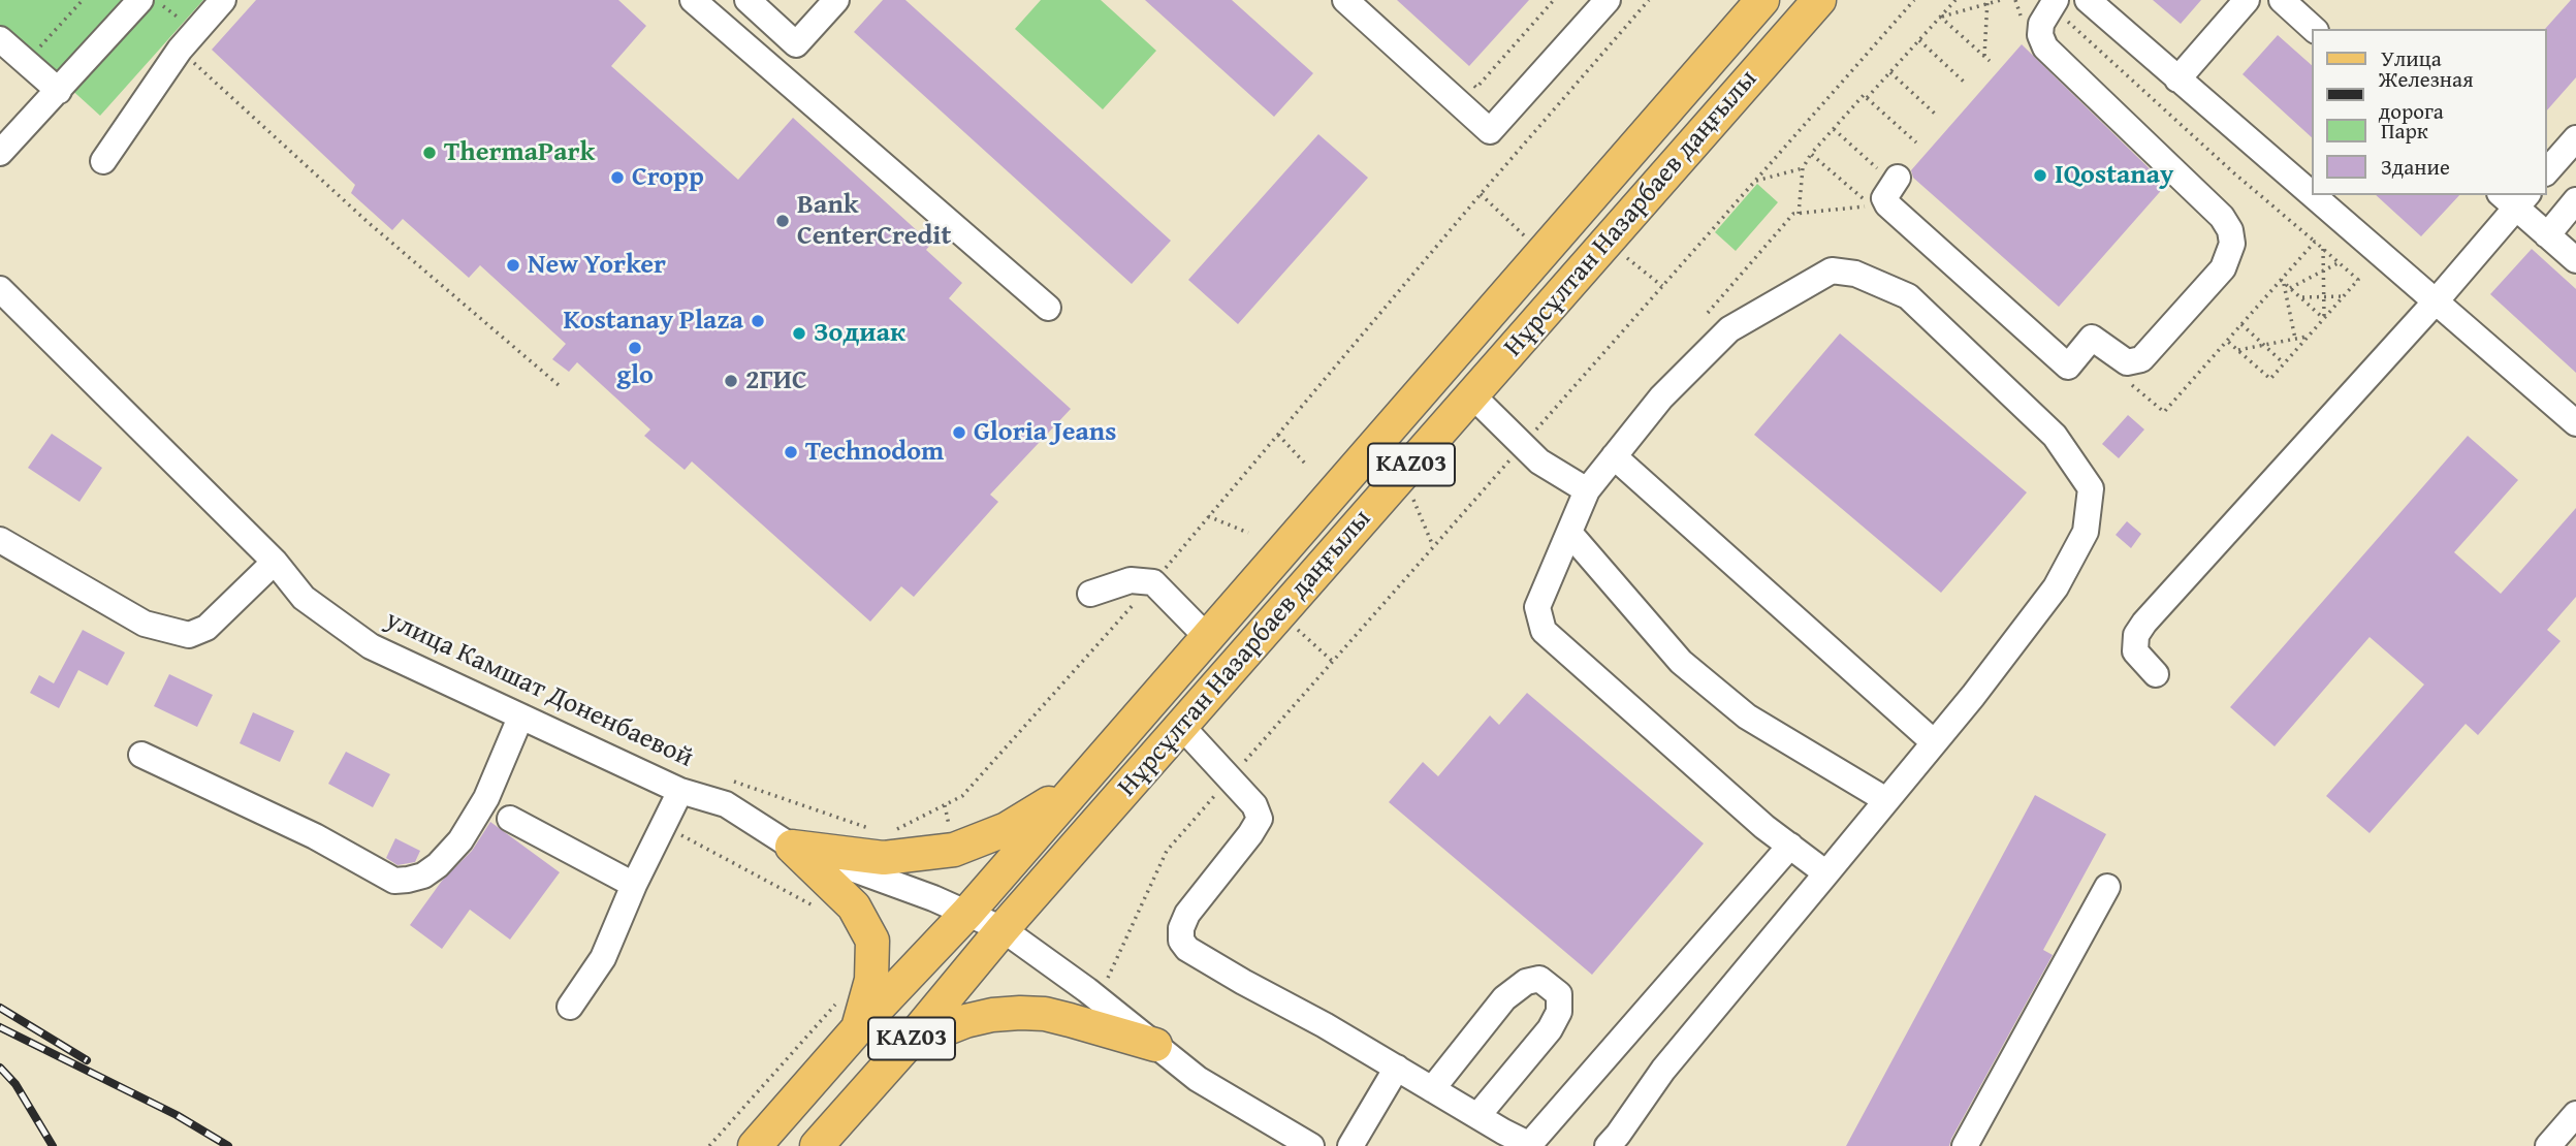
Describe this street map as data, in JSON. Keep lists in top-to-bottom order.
{
  "streets": {
    "main road": ["Нұрсұлтан Назарбаев даңғылы", "KАZ03"],
    "street": ["улица Камшат Доненбаевой"]
  },
  "crossings": [
    ["Нұрсұлтан Назарбаев даңғылы", "KАZ03"],
    ["Нұрсұлтан Назарбаев даңғылы", "улица Камшат Доненбаевой"],
    ["KАZ03", "улица Камшат Доненбаевой"]
  ],
  "places": [
    "ThermaPark",
    "IQostanay",
    "Cropp",
    "Bank CenterCredit",
    "New Yorker",
    "Kostanay Plaza",
    "Зодиак",
    "glo",
    "2ГИС",
    "Gloria Jeans",
    "Technodom"
  ],
  "legend": [
    "Улица",
    "Железная дорога",
    "Парк",
    "Здание"
  ]
}
